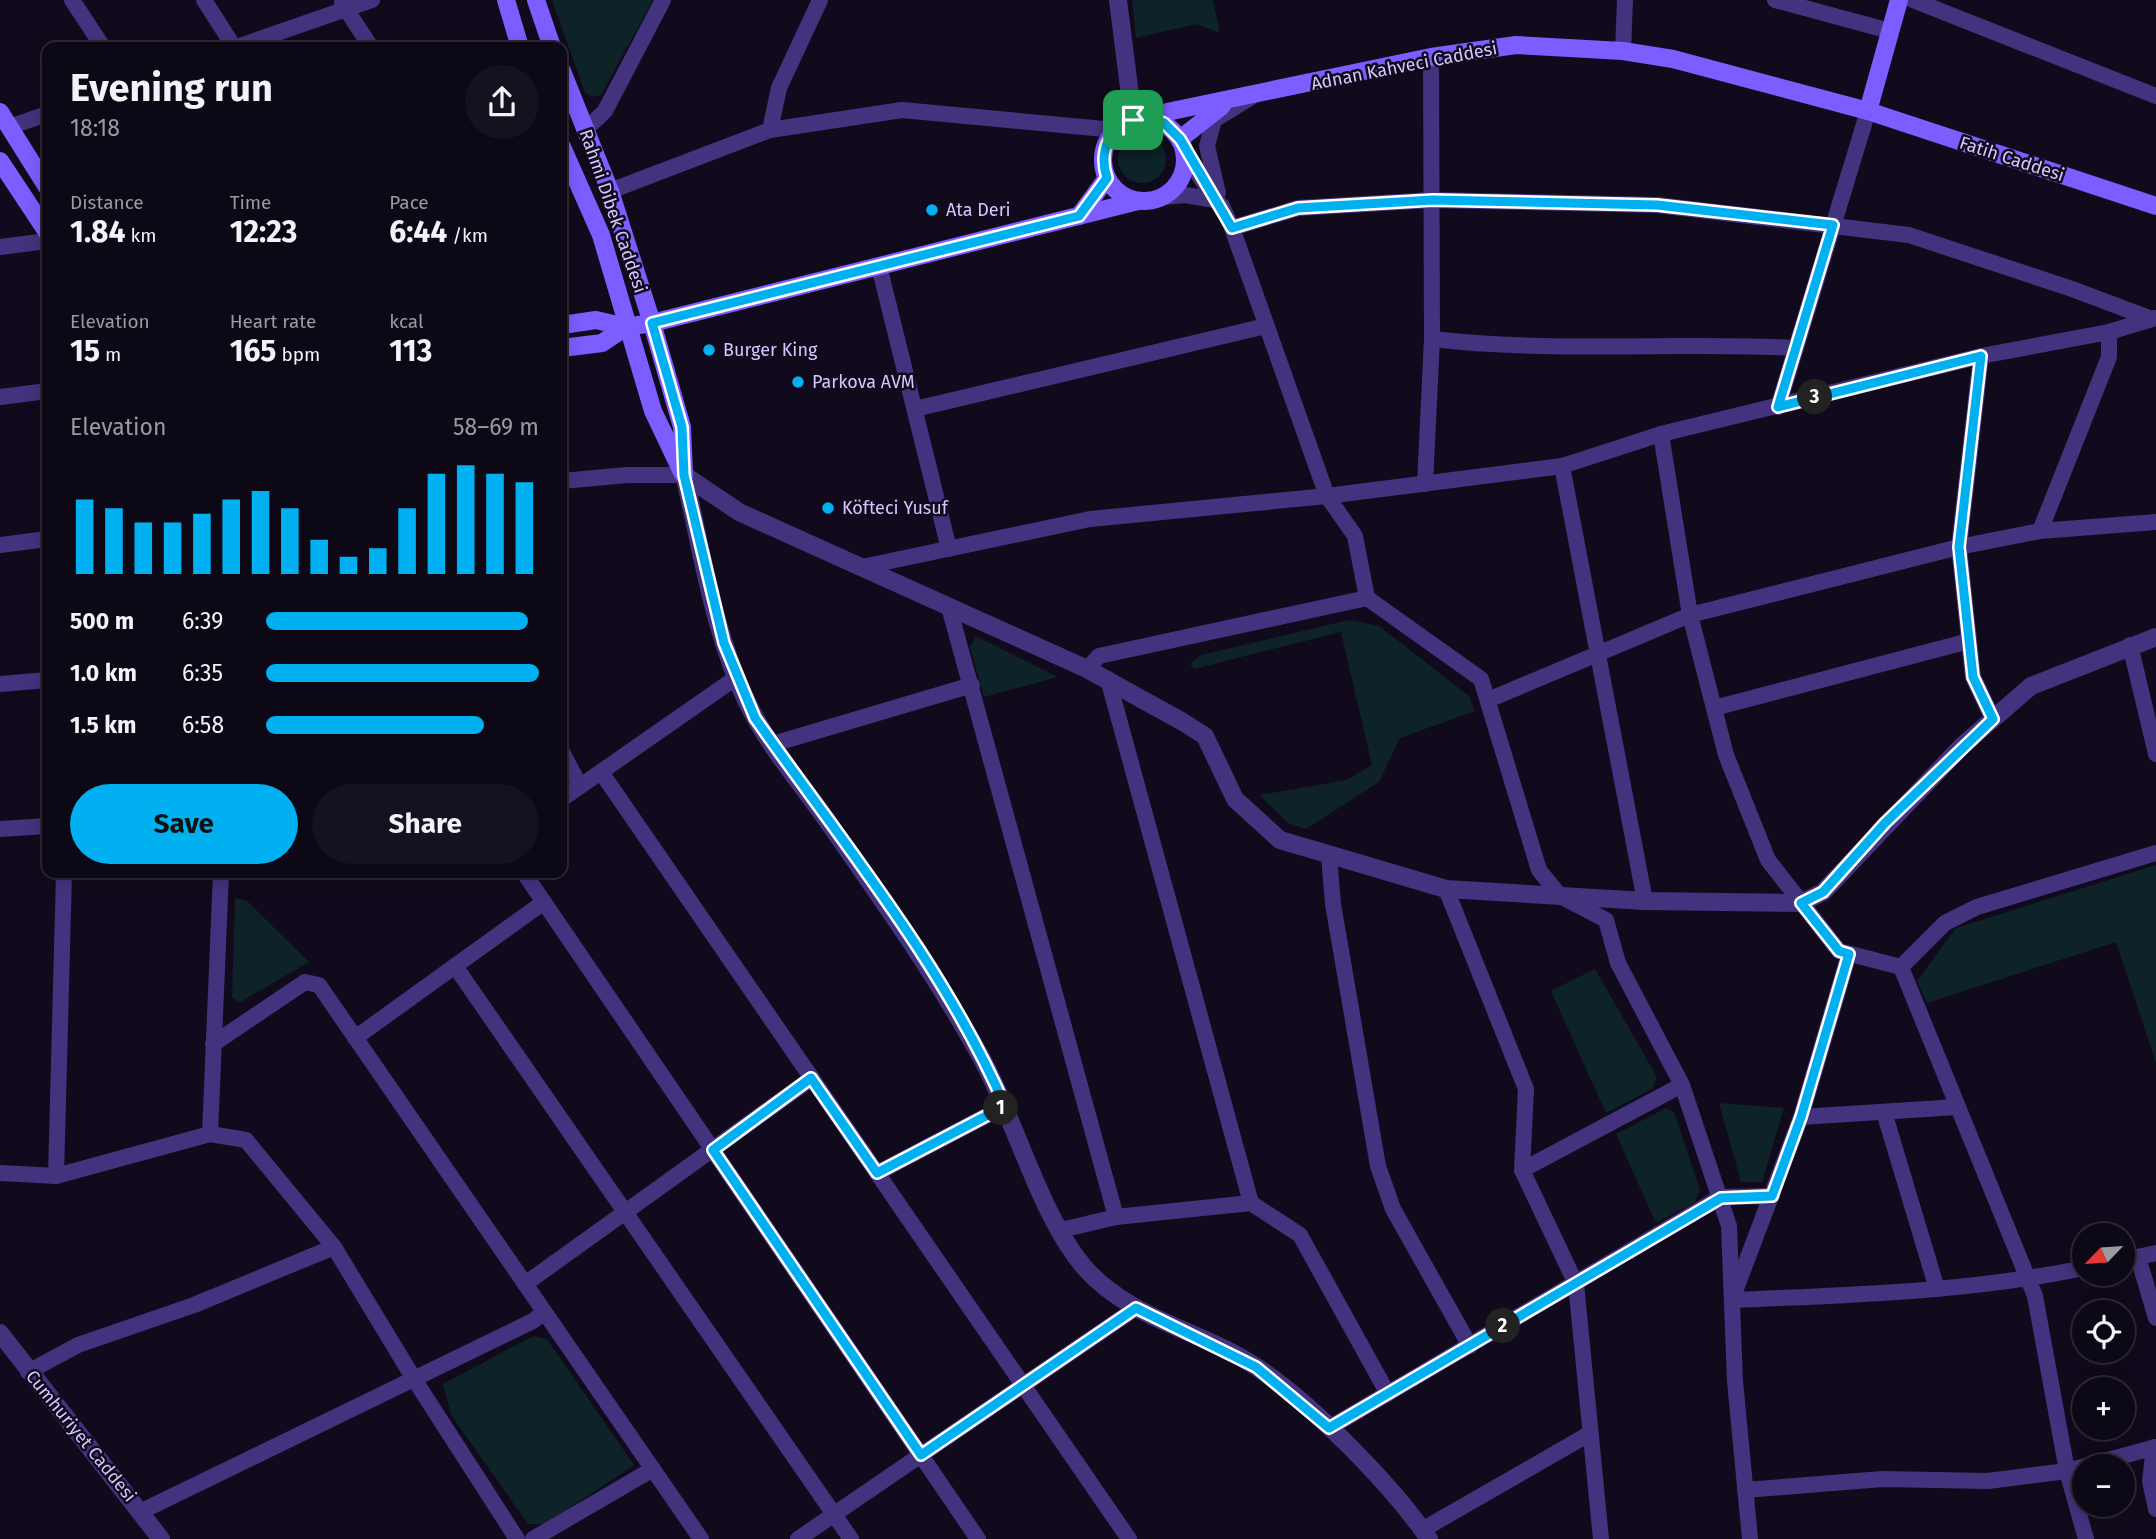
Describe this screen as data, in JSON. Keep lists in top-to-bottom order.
{
  "streets": {
    "main road": ["Adnan Kahveci Caddesi", "Fatih Caddesi", "Rahmi Dibek Caddesi"],
    "street": ["Cumhuriyet Caddesi"]
  },
  "crossings": [
    ["Adnan Kahveci Caddesi", "Fatih Caddesi"]
  ],
  "places": [
    "Ata Deri",
    "Burger King",
    "Parkova AVM",
    "Köfteci Yusuf"
  ],
  "north": "bottom left",
  "page": {
    "heading": ["Evening run", "18:18"],
    "stats": [
      ["Distance", "1.84 km"],
      ["Time", "12:23"],
      ["Pace", "6:44 /km"],
      ["Elevation", "15 m"],
      ["Heart rate", "165 bpm"],
      ["kcal", "113"]
    ],
    "pins": ["3", "1", "2"],
    "chart": ["Elevation", "58–69 m"],
    "list": [
      {
        "name": "500 m",
        "note": "6:39"
      },
      {
        "name": "1.0 km",
        "note": "6:35"
      },
      {
        "name": "1.5 km",
        "note": "6:58"
      }
    ],
    "buttons": ["Save", "Share"],
    "map_buttons": ["+", "−"]
  }
}
